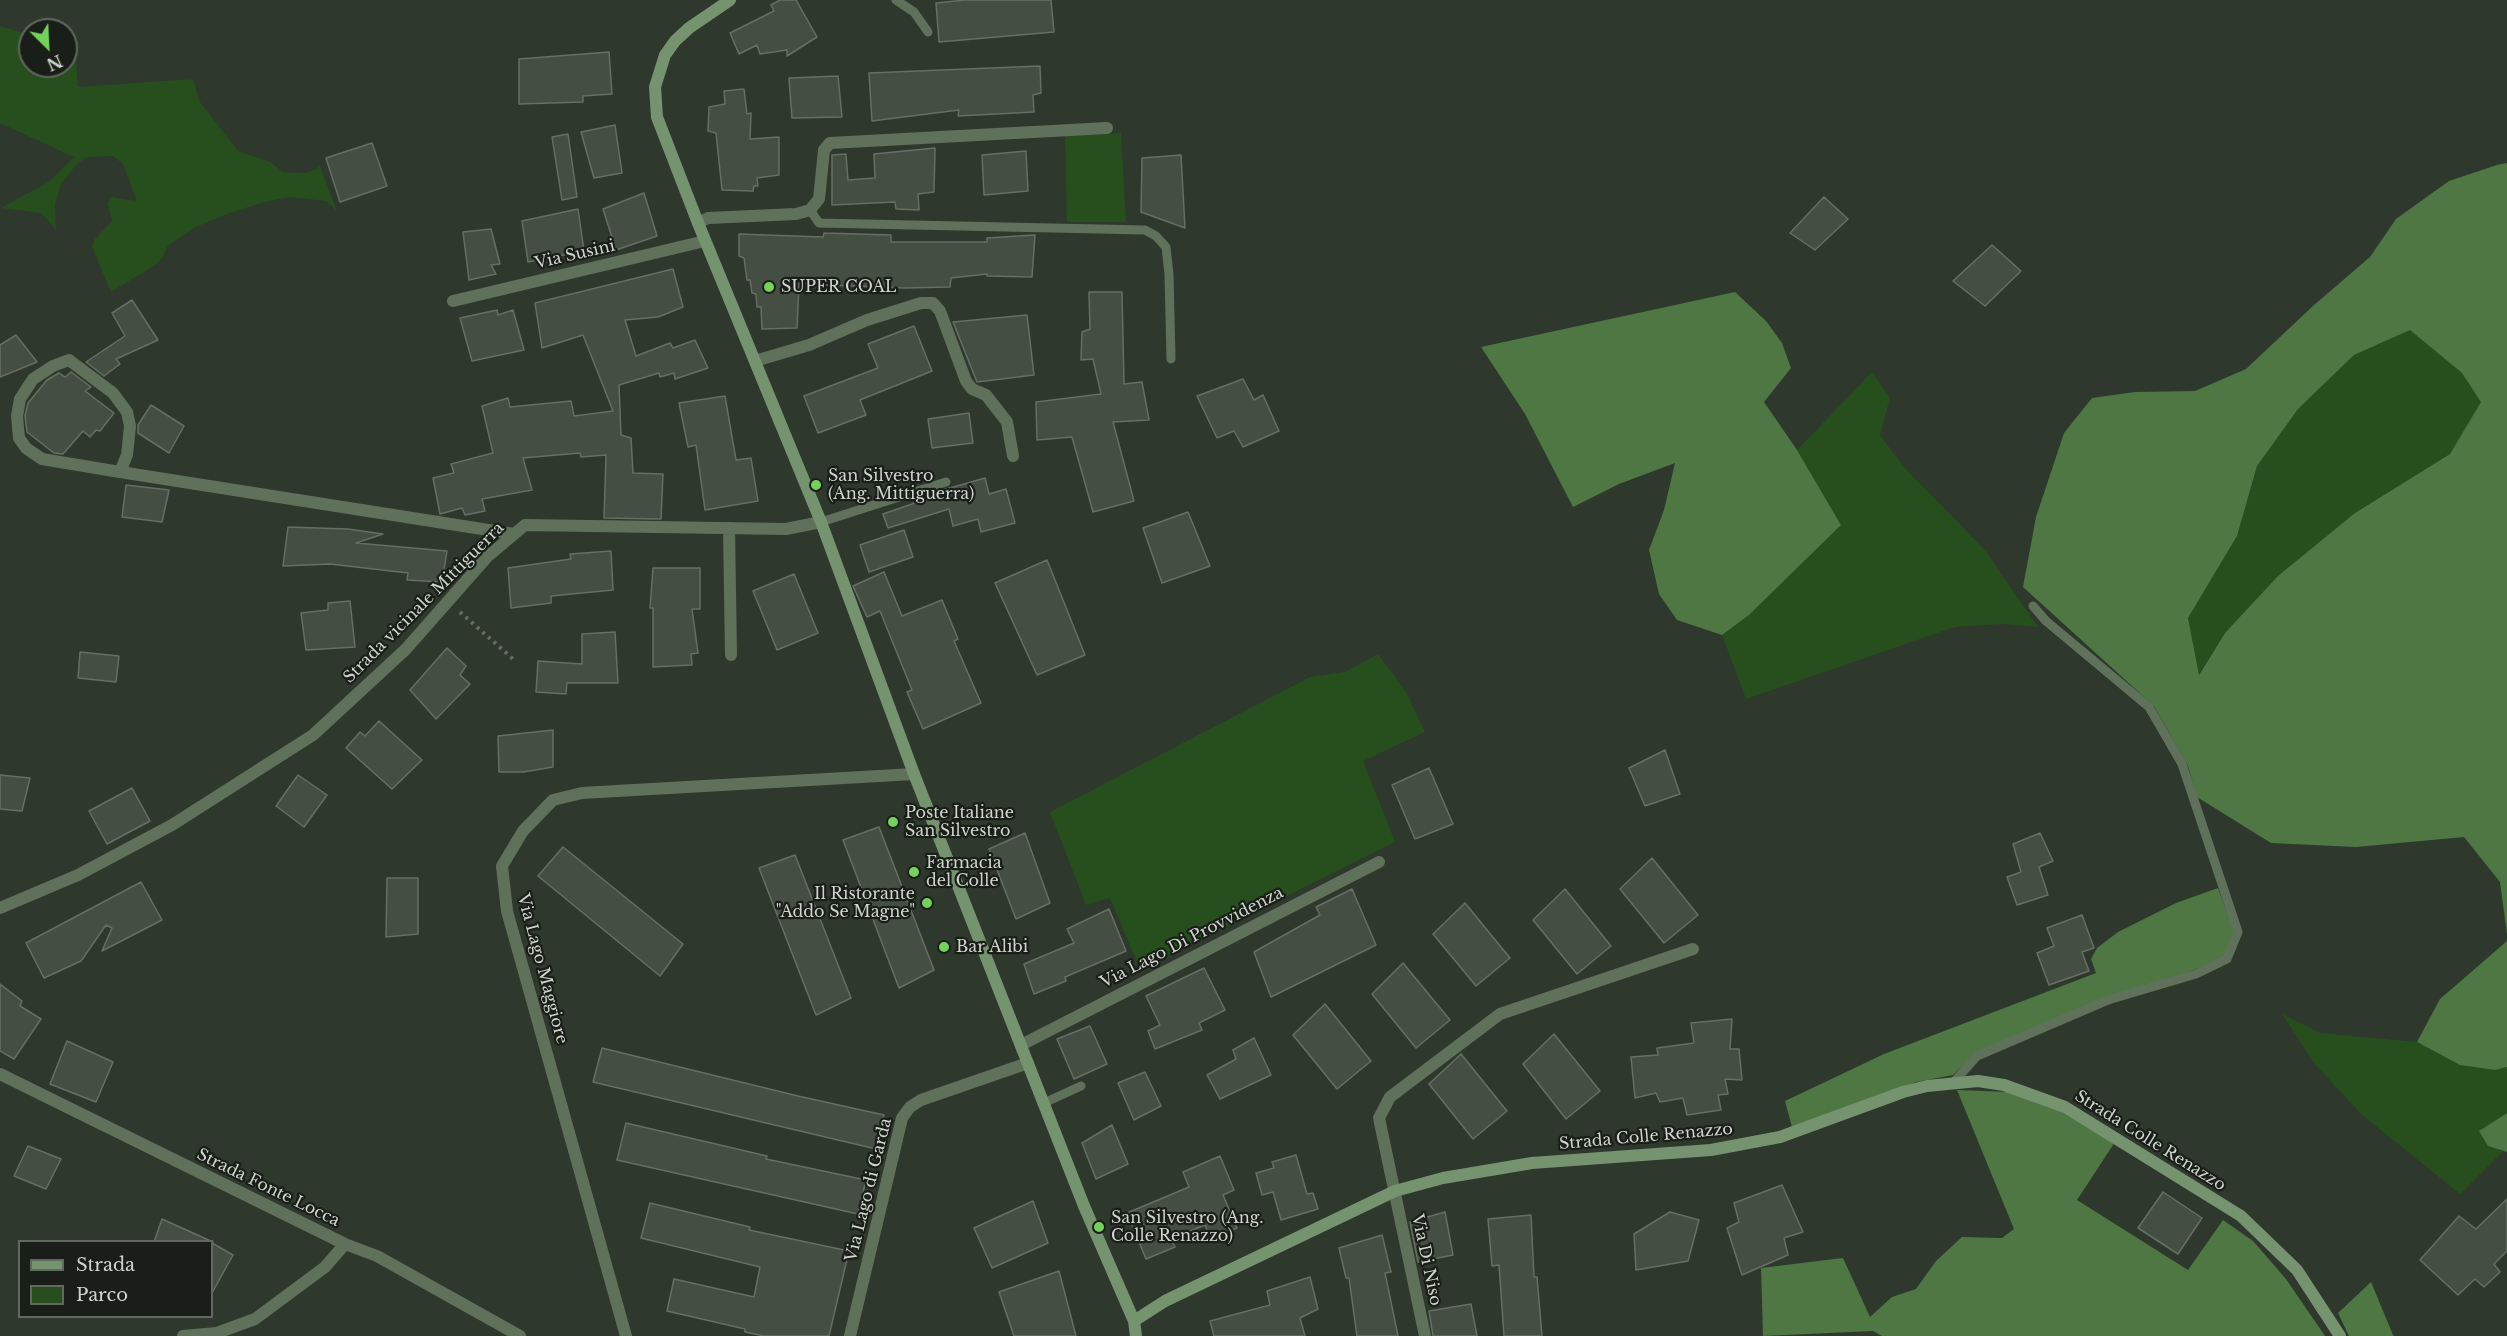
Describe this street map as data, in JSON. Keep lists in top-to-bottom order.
{
  "streets": {
    "street": [
      "Via Susini",
      "Strada vicinale Mittiguerra",
      "Via Lago Di Provvidenza",
      "Via Lago Maggiore",
      "Strada Colle Renazzo",
      "Strada Fonte Locca",
      "Via Lago di Garda",
      "Via Di Niso"
    ]
  },
  "crossings": [
    ["Strada Colle Renazzo", "Via Di Niso"]
  ],
  "places": [
    "SUPER COAL",
    "San Silvestro (Ang. Mittiguerra)",
    "Poste Italiane San Silvestro",
    "Farmacia del Colle",
    "Il Ristorante \"Addo Se Magne\"",
    "Bar Alibi",
    "San Silvestro (Ang. Colle Renazzo)"
  ],
  "legend": ["Strada", "Parco"],
  "north": "bottom right"
}
